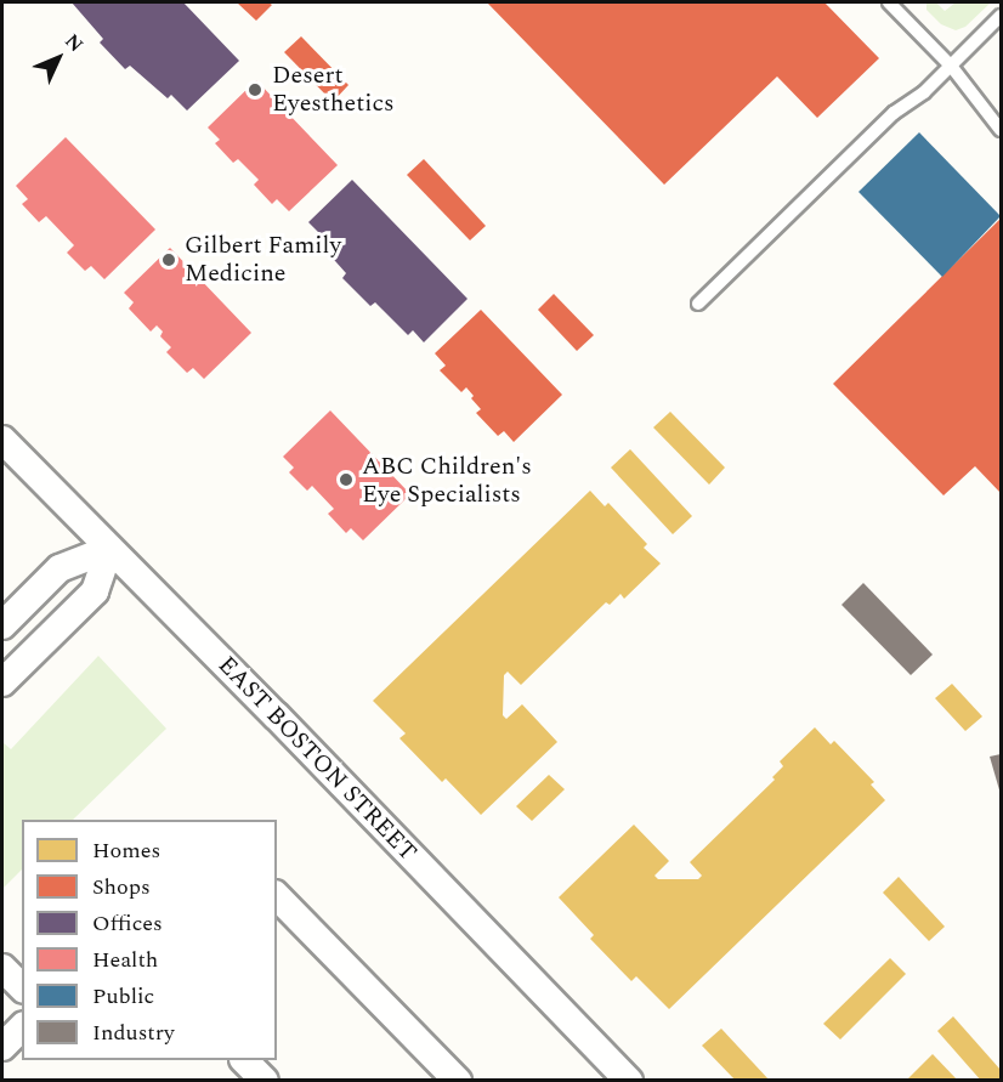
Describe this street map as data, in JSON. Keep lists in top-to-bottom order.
{
  "streets": {
    "street": ["EAST BOSTON STREET"]
  },
  "places": ["Desert Eyesthetics", "Gilbert Family Medicine", "ABC Children's Eye Specialists"],
  "legend": [
    "Homes",
    "Shops",
    "Offices",
    "Health",
    "Public",
    "Industry"
  ],
  "north": "top right"
}
